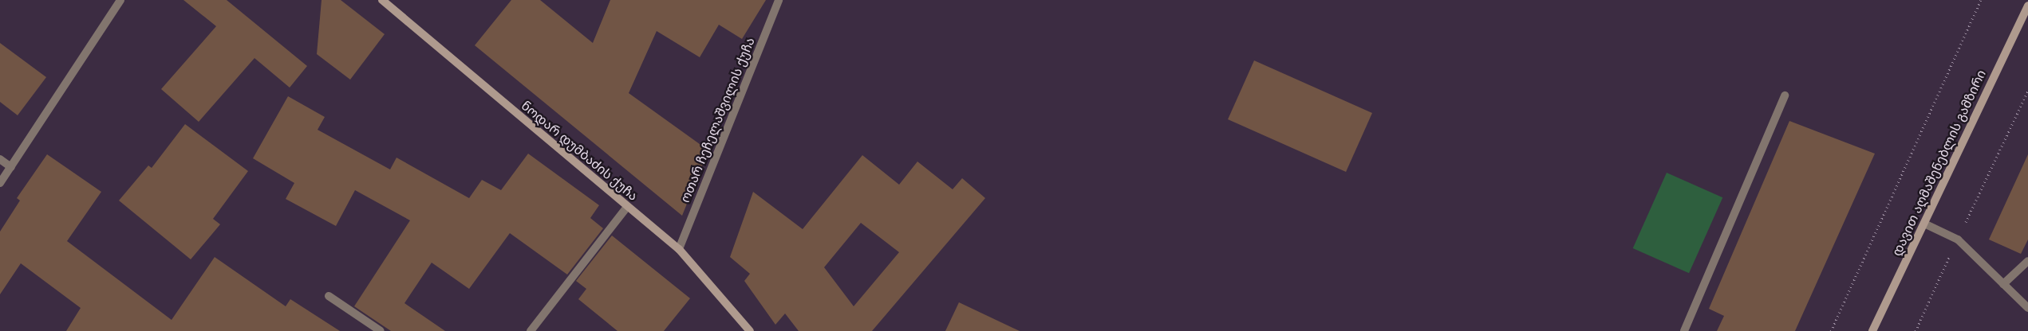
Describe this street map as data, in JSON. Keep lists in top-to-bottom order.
{
  "streets": {
    "main road": ["ნოდარ დუმბაძის ქუჩა", "დავით აღმაშენებლის გამზირი"],
    "street": ["ოთარ ჩეჩელაშვილის ქუჩა"]
  },
  "crossings": [
    ["ოთარ ჩეჩელაშვილის ქუჩა", "ნოდარ დუმბაძის ქუჩა"]
  ]
}
